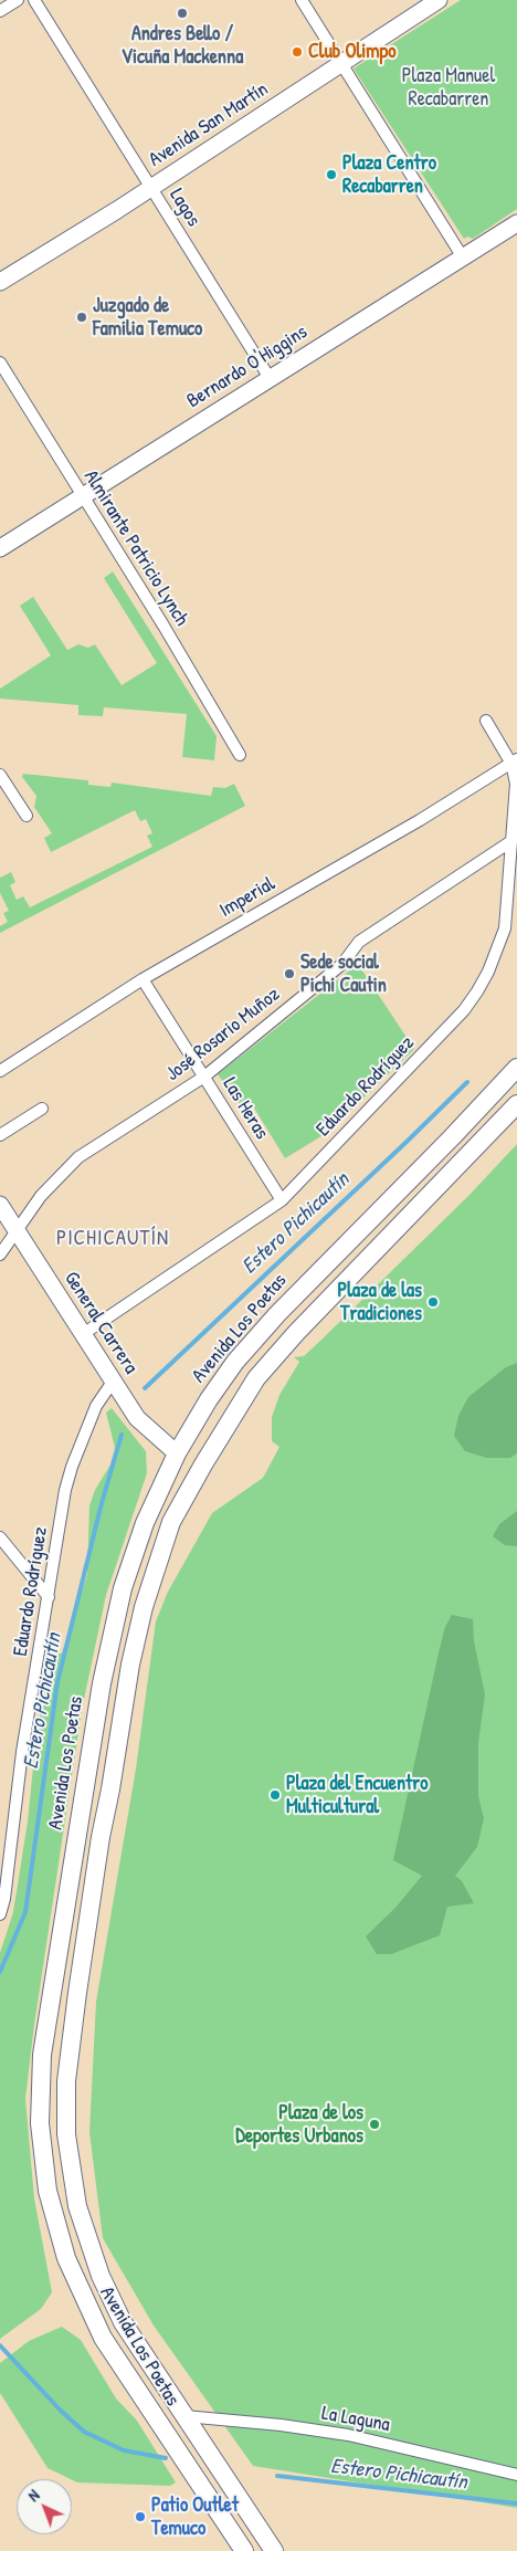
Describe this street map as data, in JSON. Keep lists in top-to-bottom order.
{
  "streets": {
    "main road": [
      "Avenida San Martín",
      "Bernardo O'Higgins",
      "General Carrera",
      "Avenida Los Poetas"
    ],
    "street": [
      "Lagos",
      "Almirante Patricio Lynch",
      "Imperial",
      "José Rosario Muñoz",
      "Eduardo Rodríguez",
      "Las Heras",
      "La Laguna"
    ]
  },
  "crossings": [
    ["Avenida San Martín", "Lagos"],
    ["Lagos", "Bernardo O'Higgins"],
    ["Bernardo O'Higgins", "Almirante Patricio Lynch"],
    ["Imperial", "Eduardo Rodríguez"],
    ["Imperial", "Las Heras"],
    ["José Rosario Muñoz", "Eduardo Rodríguez"],
    ["José Rosario Muñoz", "Las Heras"],
    ["José Rosario Muñoz", "General Carrera"],
    ["Eduardo Rodríguez", "Las Heras"],
    ["Eduardo Rodríguez", "General Carrera"],
    ["General Carrera", "Avenida Los Poetas"],
    ["Avenida Los Poetas", "La Laguna"]
  ],
  "districts": ["PICHICAUTÍN"],
  "water": ["Estero Pichicautín"],
  "parks": ["Plaza Manuel Recabarren"],
  "places": [
    "Andres Bello / Vicuña Mackenna",
    "Club Olimpo",
    "Plaza Centro Recabarren",
    "Juzgado de Familia Temuco",
    "Sede social Pichi Cautin",
    "Plaza de las Tradiciones",
    "Plaza del Encuentro Multicultural",
    "Plaza de los Deportes Urbanos",
    "Patio Outlet Temuco"
  ],
  "north": "top left"
}
